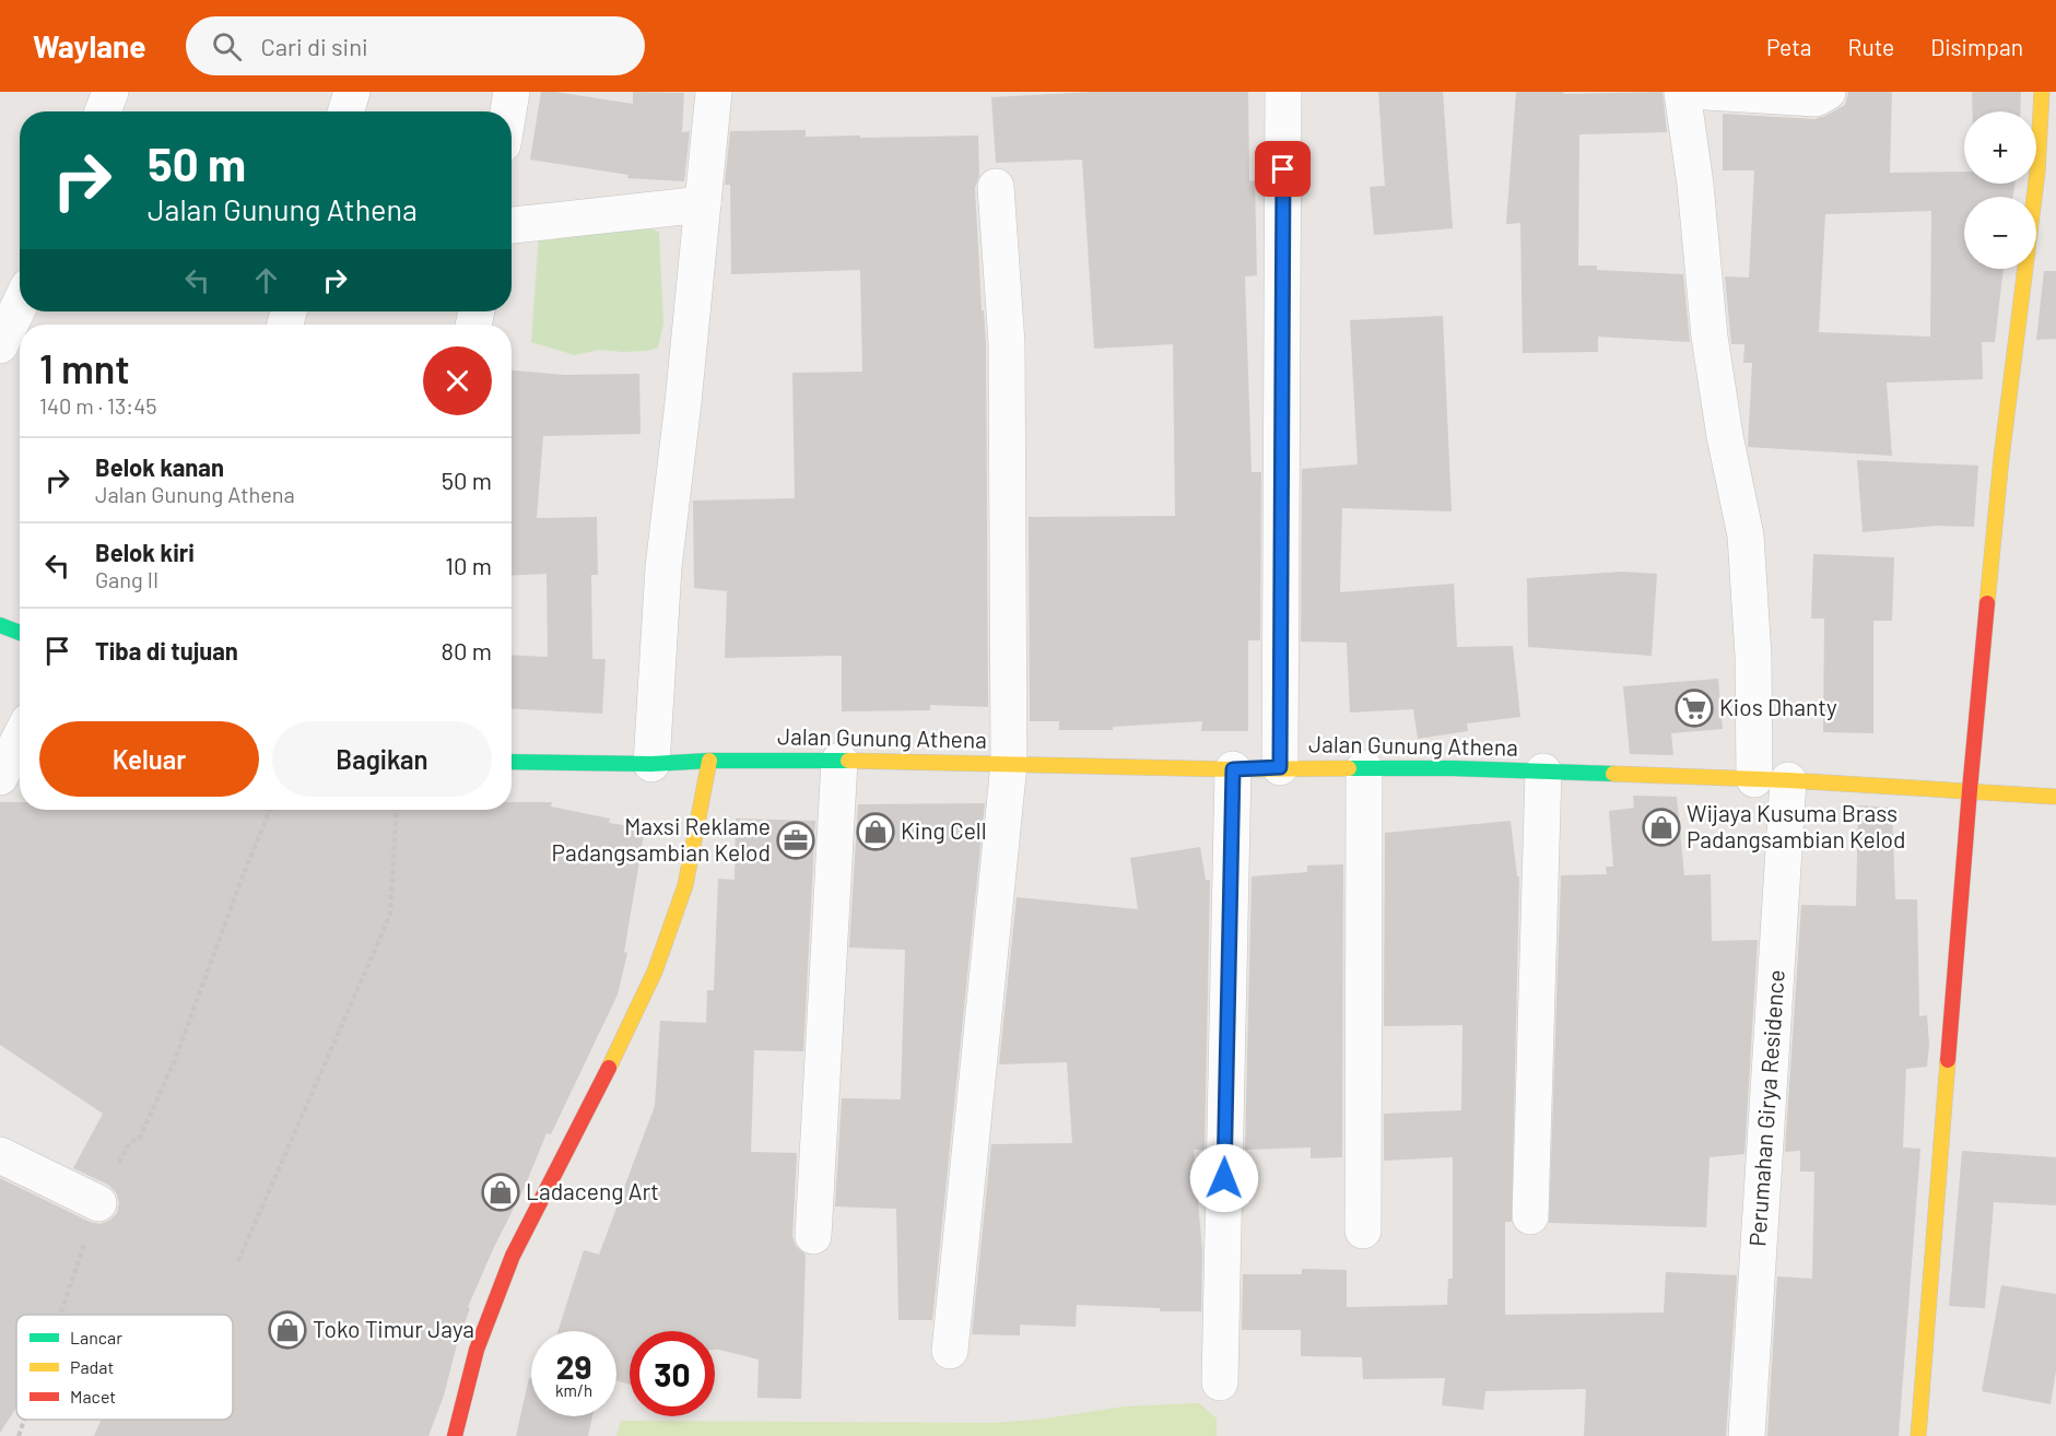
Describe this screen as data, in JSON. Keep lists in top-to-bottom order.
{
  "streets": {
    "street": ["Jalan Gunung Athena", "Perumahan Girya Residence"]
  },
  "crossings": [
    ["Jalan Gunung Athena", "Perumahan Girya Residence"]
  ],
  "places": {
    "supermarket": ["Kios Dhanty"],
    "shop": [
      "Wijaya Kusuma Brass Padangsambian Kelod",
      "King Cell",
      "Ladaceng Art",
      "Toko Timur Jaya"
    ],
    "office": ["Maxsi Reklame Padangsambian Kelod"]
  },
  "legend": ["Lancar", "Padat", "Macet"],
  "page": {
    "header": "Waylane",
    "search": "Cari di sini",
    "nav": ["Peta", "Rute", "Disimpan"],
    "map_buttons": ["+", "−"],
    "turn": ["50 m", "Jalan Gunung Athena"],
    "heading": ["1 mnt", "140 m · 13:45"],
    "list": [
      {
        "name": "Belok kanan",
        "note": "Jalan Gunung Athena",
        "value": "50 m"
      },
      {
        "name": "Belok kiri",
        "note": "Gang II",
        "value": "10 m"
      },
      {
        "name": "Tiba di tujuan",
        "value": "80 m"
      }
    ],
    "buttons": ["Keluar", "Bagikan"],
    "speed": "29 km/h",
    "limit": "30"
  }
}
